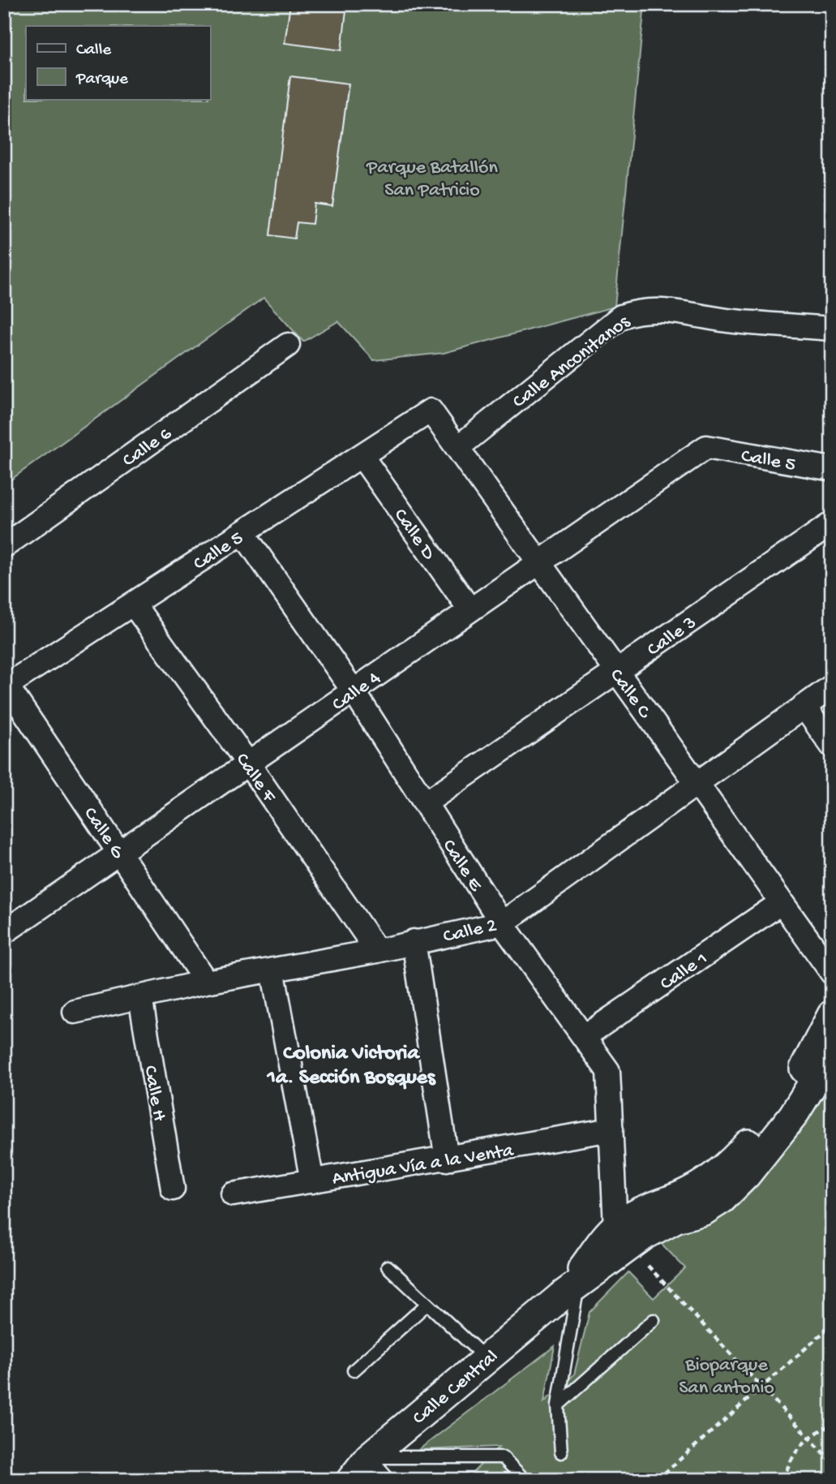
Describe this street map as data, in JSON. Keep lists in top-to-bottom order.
{
  "streets": {
    "street": [
      "Calle Anconitanos",
      "Calle 6",
      "Calle 5",
      "Calle D",
      "Calle 3",
      "Calle 4",
      "Calle C",
      "Calle F",
      "Calle G",
      "Calle E",
      "Calle 2",
      "Calle 1",
      "Calle H",
      "Antigua Vía a la Venta",
      "Calle Central"
    ]
  },
  "crossings": [
    ["Calle Anconitanos", "Calle C"],
    ["Calle 5", "Calle D"],
    ["Calle 5", "Calle 4"],
    ["Calle 5", "Calle C"],
    ["Calle 5", "Calle F"],
    ["Calle 5", "Calle G"],
    ["Calle 5", "Calle E"],
    ["Calle D", "Calle 4"],
    ["Calle 3", "Calle C"],
    ["Calle 3", "Calle E"],
    ["Calle 4", "Calle C"],
    ["Calle 4", "Calle F"],
    ["Calle 4", "Calle G"],
    ["Calle 4", "Calle E"],
    ["Calle C", "Calle 2"],
    ["Calle C", "Calle 1"],
    ["Calle F", "Calle 2"],
    ["Calle G", "Calle 2"],
    ["Calle E", "Calle 2"],
    ["Calle E", "Calle 1"],
    ["Calle E", "Antigua Vía a la Venta"],
    ["Calle E", "Calle Central"],
    ["Calle 2", "Calle H"]
  ],
  "districts": ["Colonia Victoria 1a. Sección Bosques"],
  "parks": ["Parque Batallón San Patricio", "Bioparque San antonio"],
  "legend": ["Calle", "Parque"]
}
